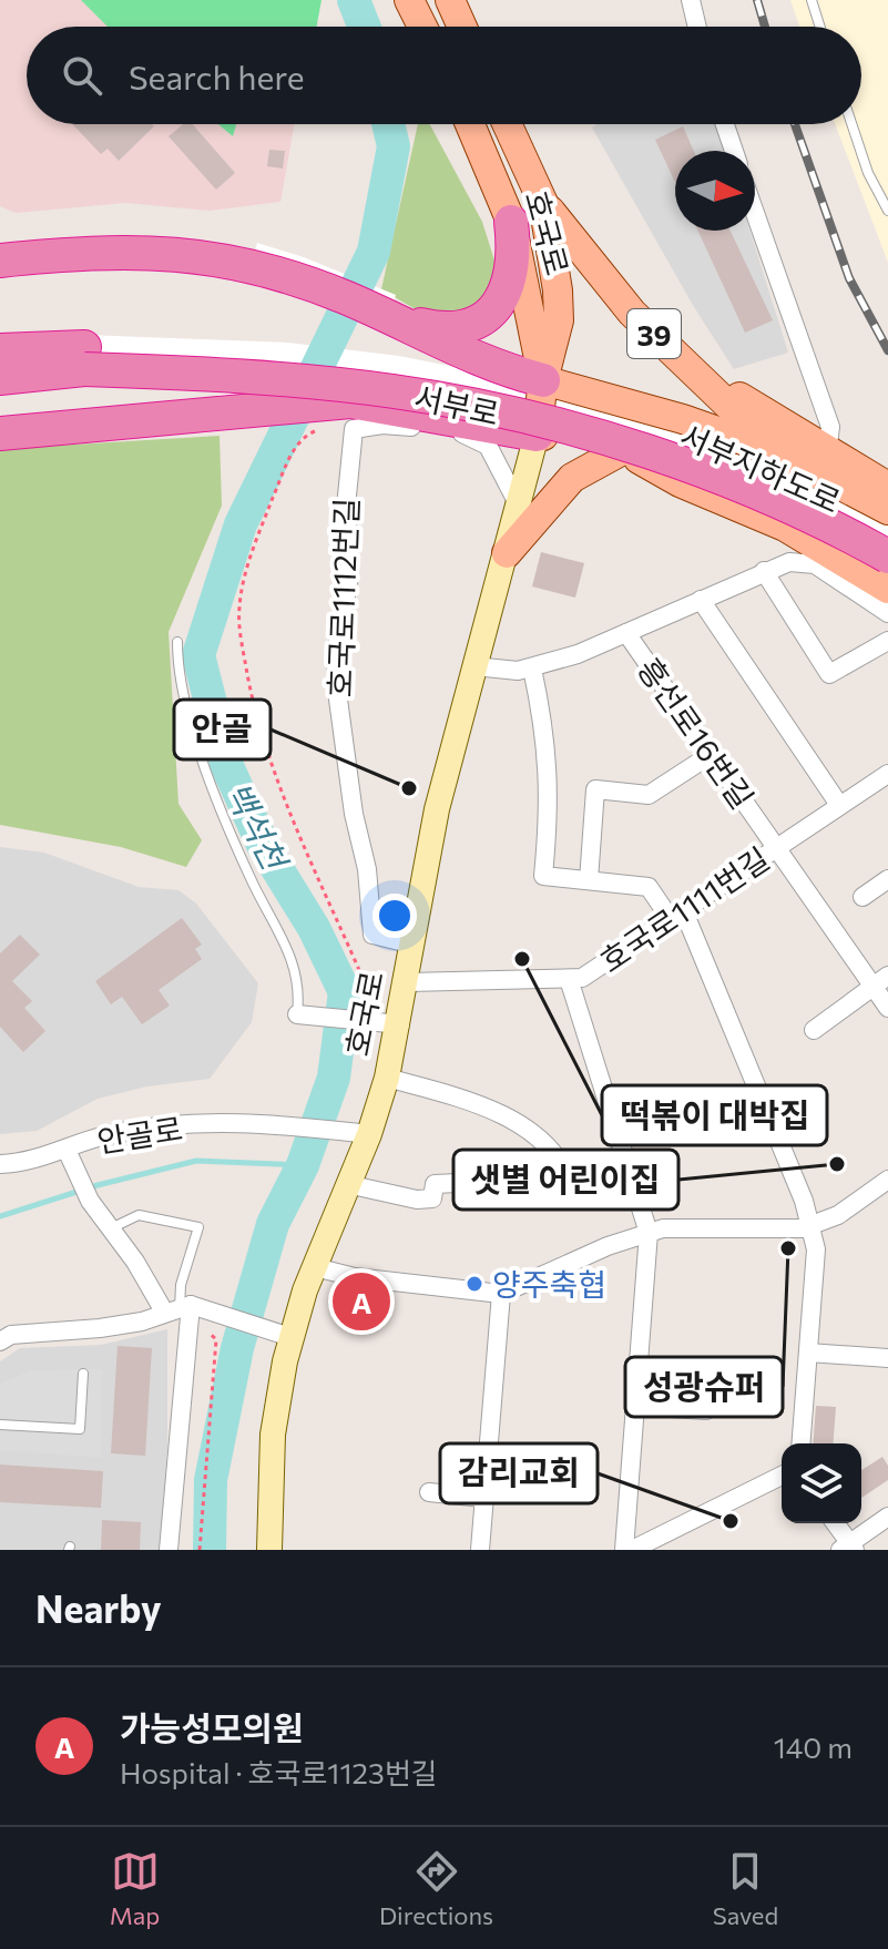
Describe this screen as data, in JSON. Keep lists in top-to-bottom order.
{
  "streets": {
    "highway": ["서부로"],
    "main road": ["호국로", "39", "서부지하도로"],
    "street": [
      "호국로1112번길",
      "흥선로16번길",
      "호국로1111번길",
      "안골로"
    ]
  },
  "crossings": [
    ["호국로", "39"],
    ["호국로", "서부로"],
    ["호국로", "호국로1112번길"],
    ["호국로", "호국로1111번길"],
    ["호국로", "안골로"],
    ["39", "서부로"],
    ["39", "서부지하도로"],
    ["서부로", "서부지하도로"],
    ["흥선로16번길", "호국로1111번길"]
  ],
  "water": ["백석천"],
  "places": [
    "안골",
    "떡볶이 대박집",
    "샛별 어린이집",
    "성광슈퍼",
    "양주축협",
    "감리교회"
  ],
  "north": "right",
  "page": {
    "search": "Search here",
    "pins": "A",
    "heading": "Nearby",
    "list": [
      {
        "mark": "A",
        "name": "가능성모의원",
        "note": "Hospital · 호국로1123번길",
        "value": "140 m"
      }
    ],
    "nav": ["Map", "Directions", "Saved"]
  }
}
